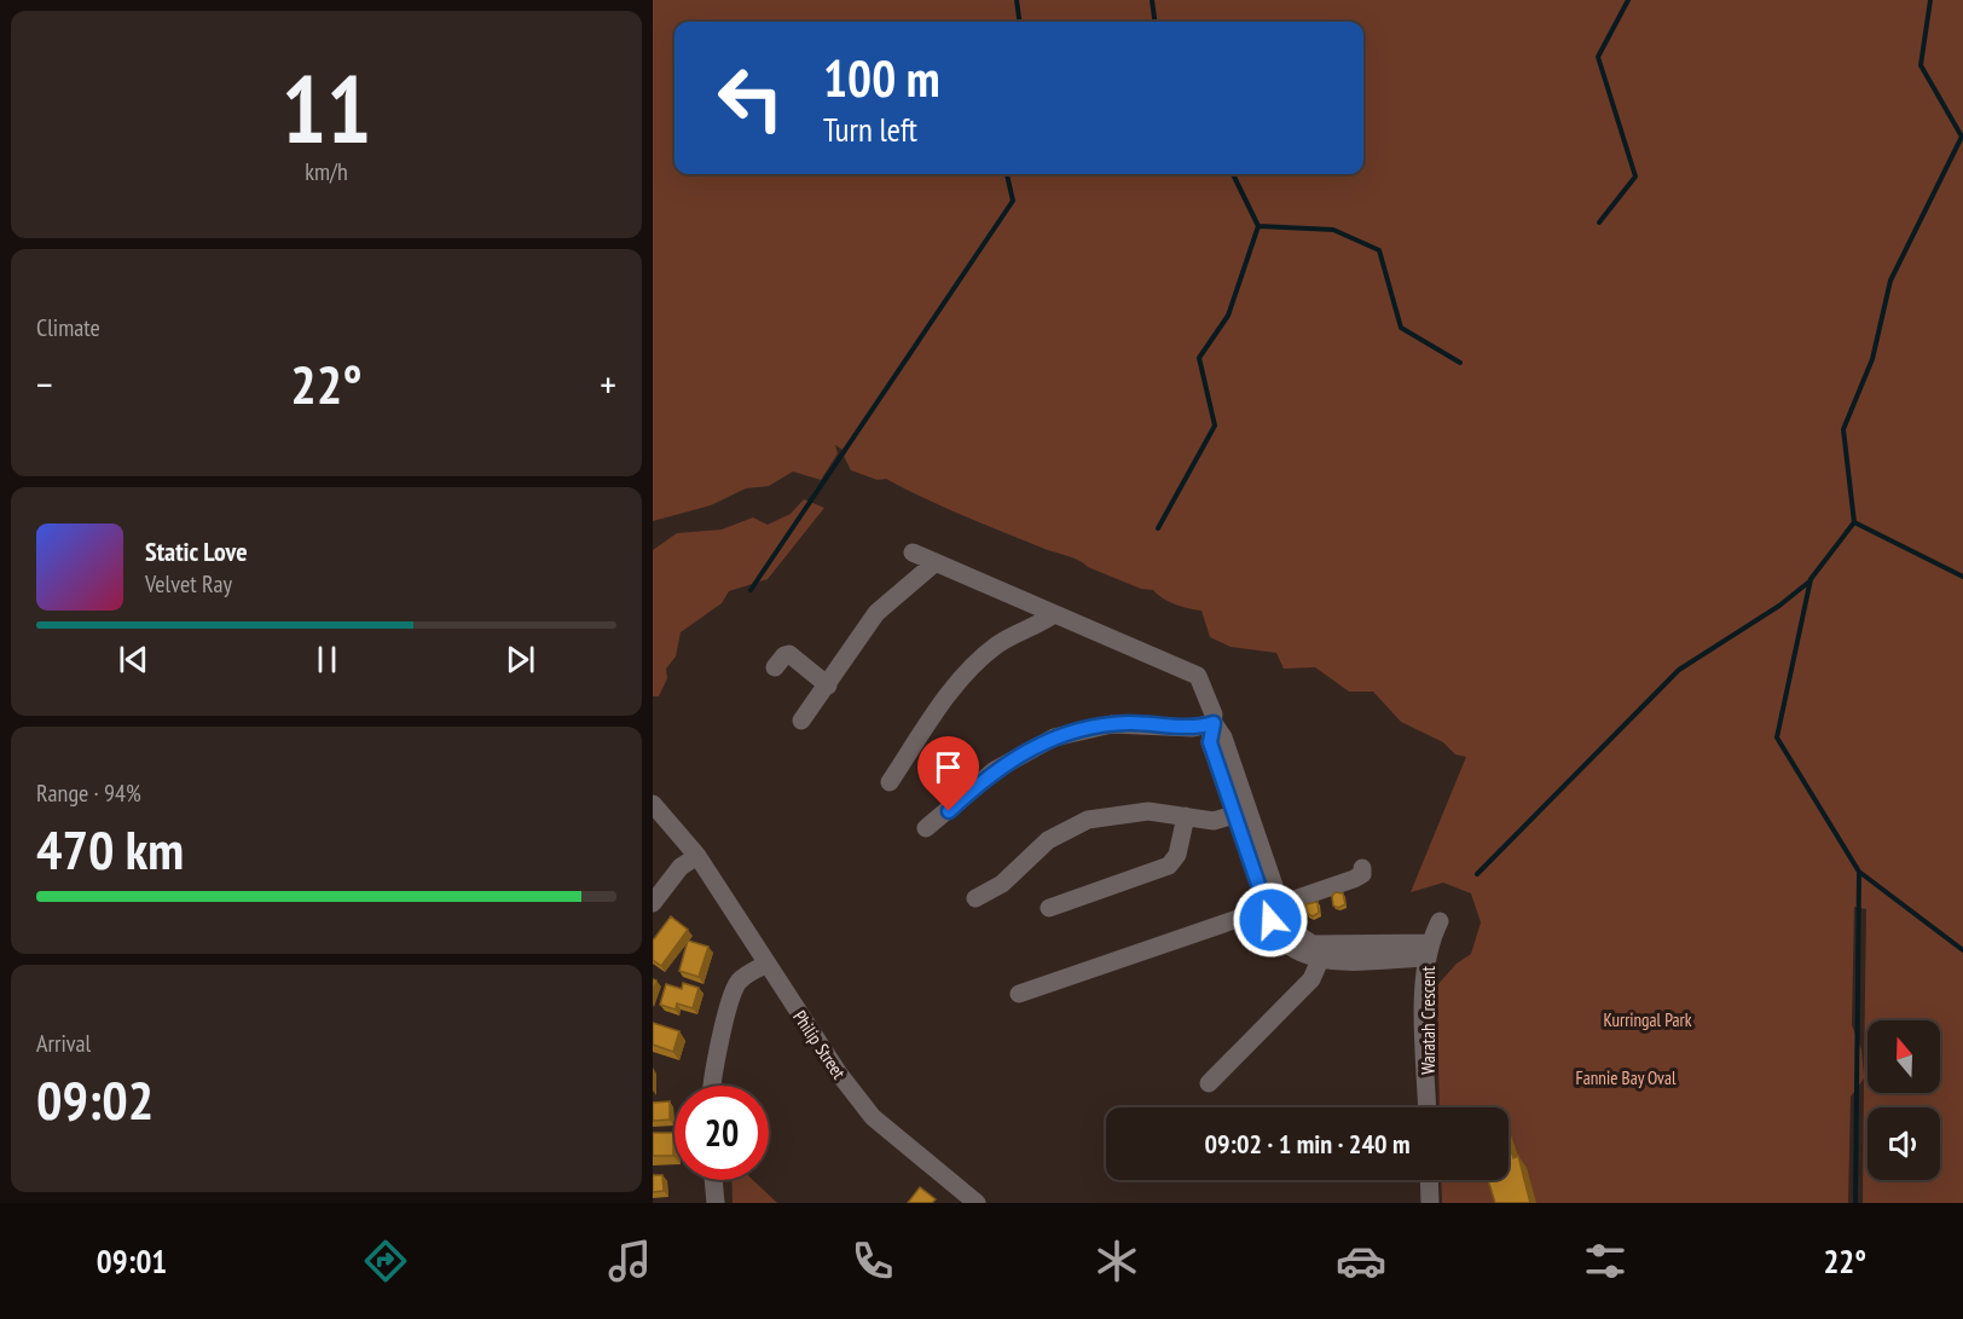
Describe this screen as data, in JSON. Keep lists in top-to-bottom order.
{
  "streets": {
    "street": ["Waratah Crescent", "Philip Street"]
  },
  "parks": ["Kurringal Park", "Fannie Bay Oval"],
  "north": "top",
  "page": {
    "tile": [
      ["11", "km/h"],
      "Climate",
      ["Range · 94%", "470 km"],
      ["Arrival", "09:02"]
    ],
    "turn": ["100 m", "Turn left"],
    "heat": ["−", "22°", "+"],
    "song": ["Static Love", "Velvet Ray"],
    "limit": "20",
    "trip": "09:02 · 1 min · 240 m",
    "tabs": ["09:01", "22°"]
  }
}
